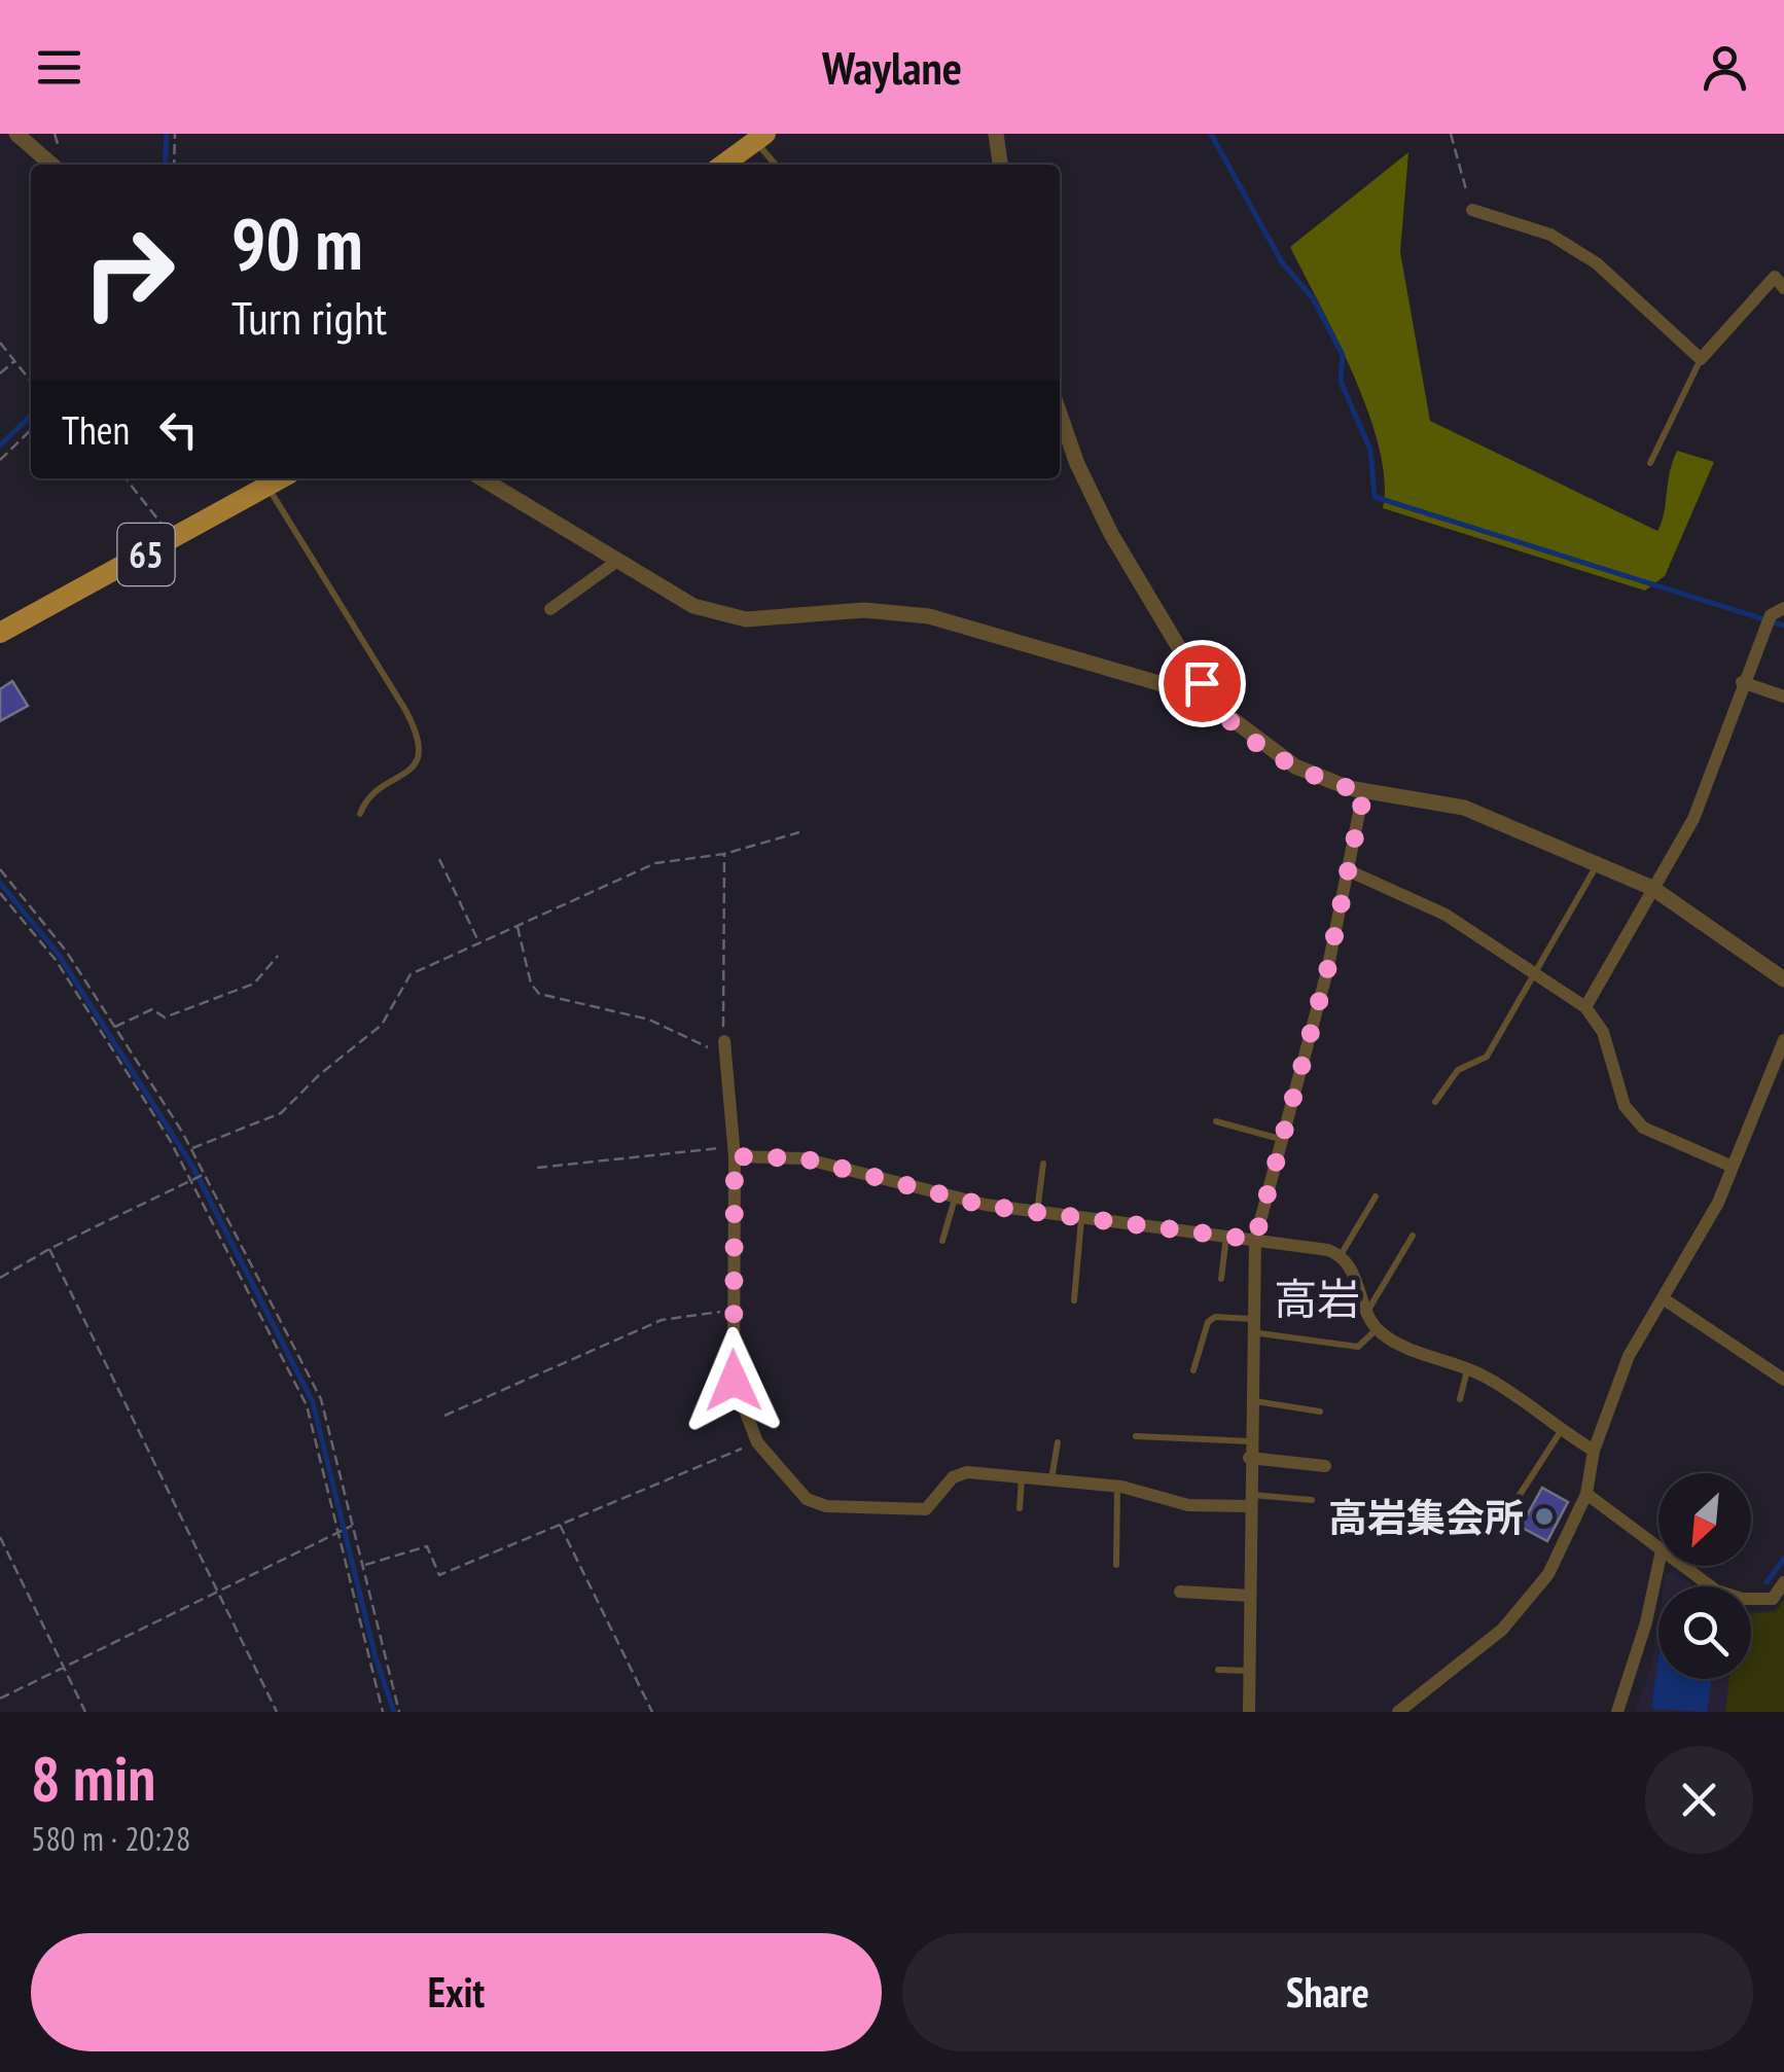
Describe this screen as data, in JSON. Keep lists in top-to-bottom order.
{
  "streets": {
    "main road": ["65"]
  },
  "districts": ["高岩"],
  "places": ["高岩集会所"],
  "north": "bottom left",
  "page": {
    "header": "Waylane",
    "turn": ["90 m", "Turn right"],
    "then": "Then",
    "heading": ["8 min", "580 m · 20:28"],
    "buttons": ["Exit", "Share"]
  }
}
